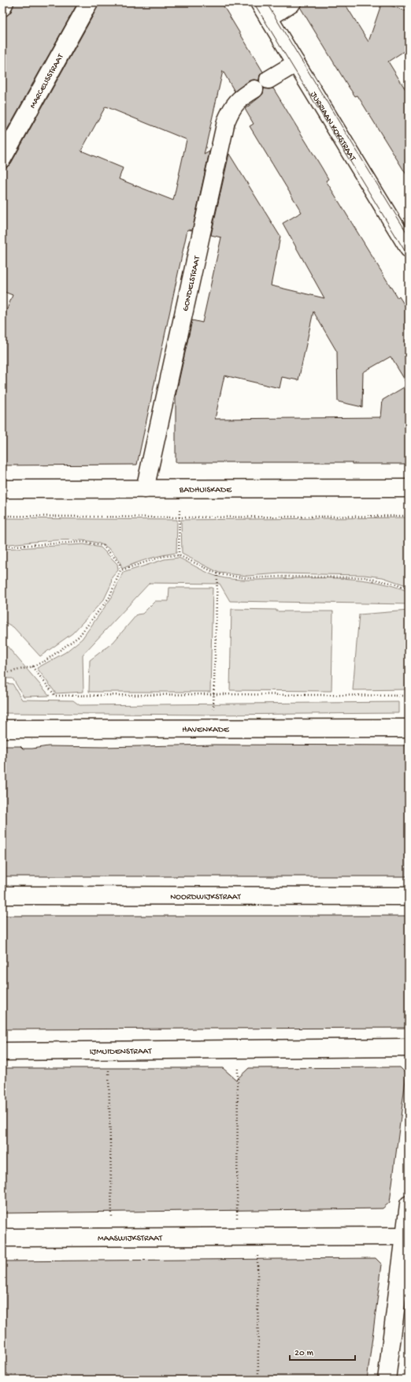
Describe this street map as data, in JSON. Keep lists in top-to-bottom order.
{
  "streets": {
    "street": [
      "MARCELISSTRAAT",
      "JURRIAAN KOKSTRAAT",
      "GONDELSTRAAT",
      "BADHUISKADE",
      "HAVENKADE",
      "NOORDWIJKSTRAAT",
      "IJMUIDENSTRAAT",
      "MAASWIJKSTRAAT"
    ]
  },
  "crossings": [
    ["JURRIAAN KOKSTRAAT", "GONDELSTRAAT"],
    ["GONDELSTRAAT", "BADHUISKADE"],
    ["IJMUIDENSTRAAT", "MAASWIJKSTRAAT"]
  ],
  "scale_bar": "20 m"
}
